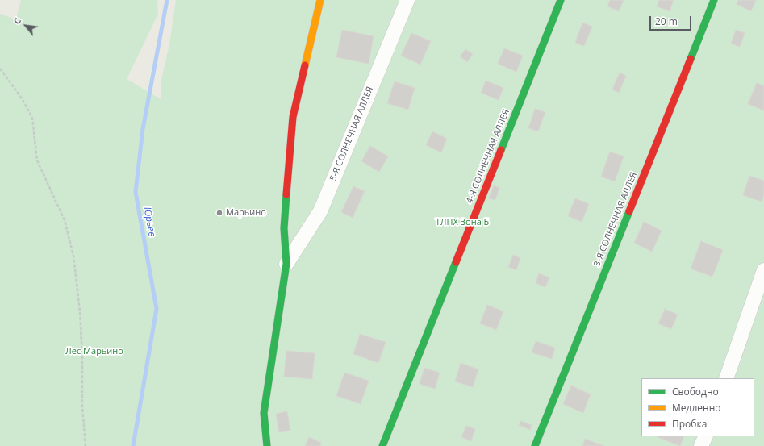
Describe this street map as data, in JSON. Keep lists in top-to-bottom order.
{
  "streets": {
    "street": ["5-Я СОЛНЕЧНАЯ АЛЛЕЯ", "4-Я СОЛНЕЧНАЯ АЛЛЕЯ", "3-Я СОЛНЕЧНАЯ АЛЛЕЯ"]
  },
  "water": ["Юрьев"],
  "parks": ["ТЛПХ Зона Б", "Лес Марьино"],
  "places": ["Марьино"],
  "legend": ["Свободно", "Медленно", "Пробка"],
  "scale_bar": "20 m",
  "north": "top left"
}
